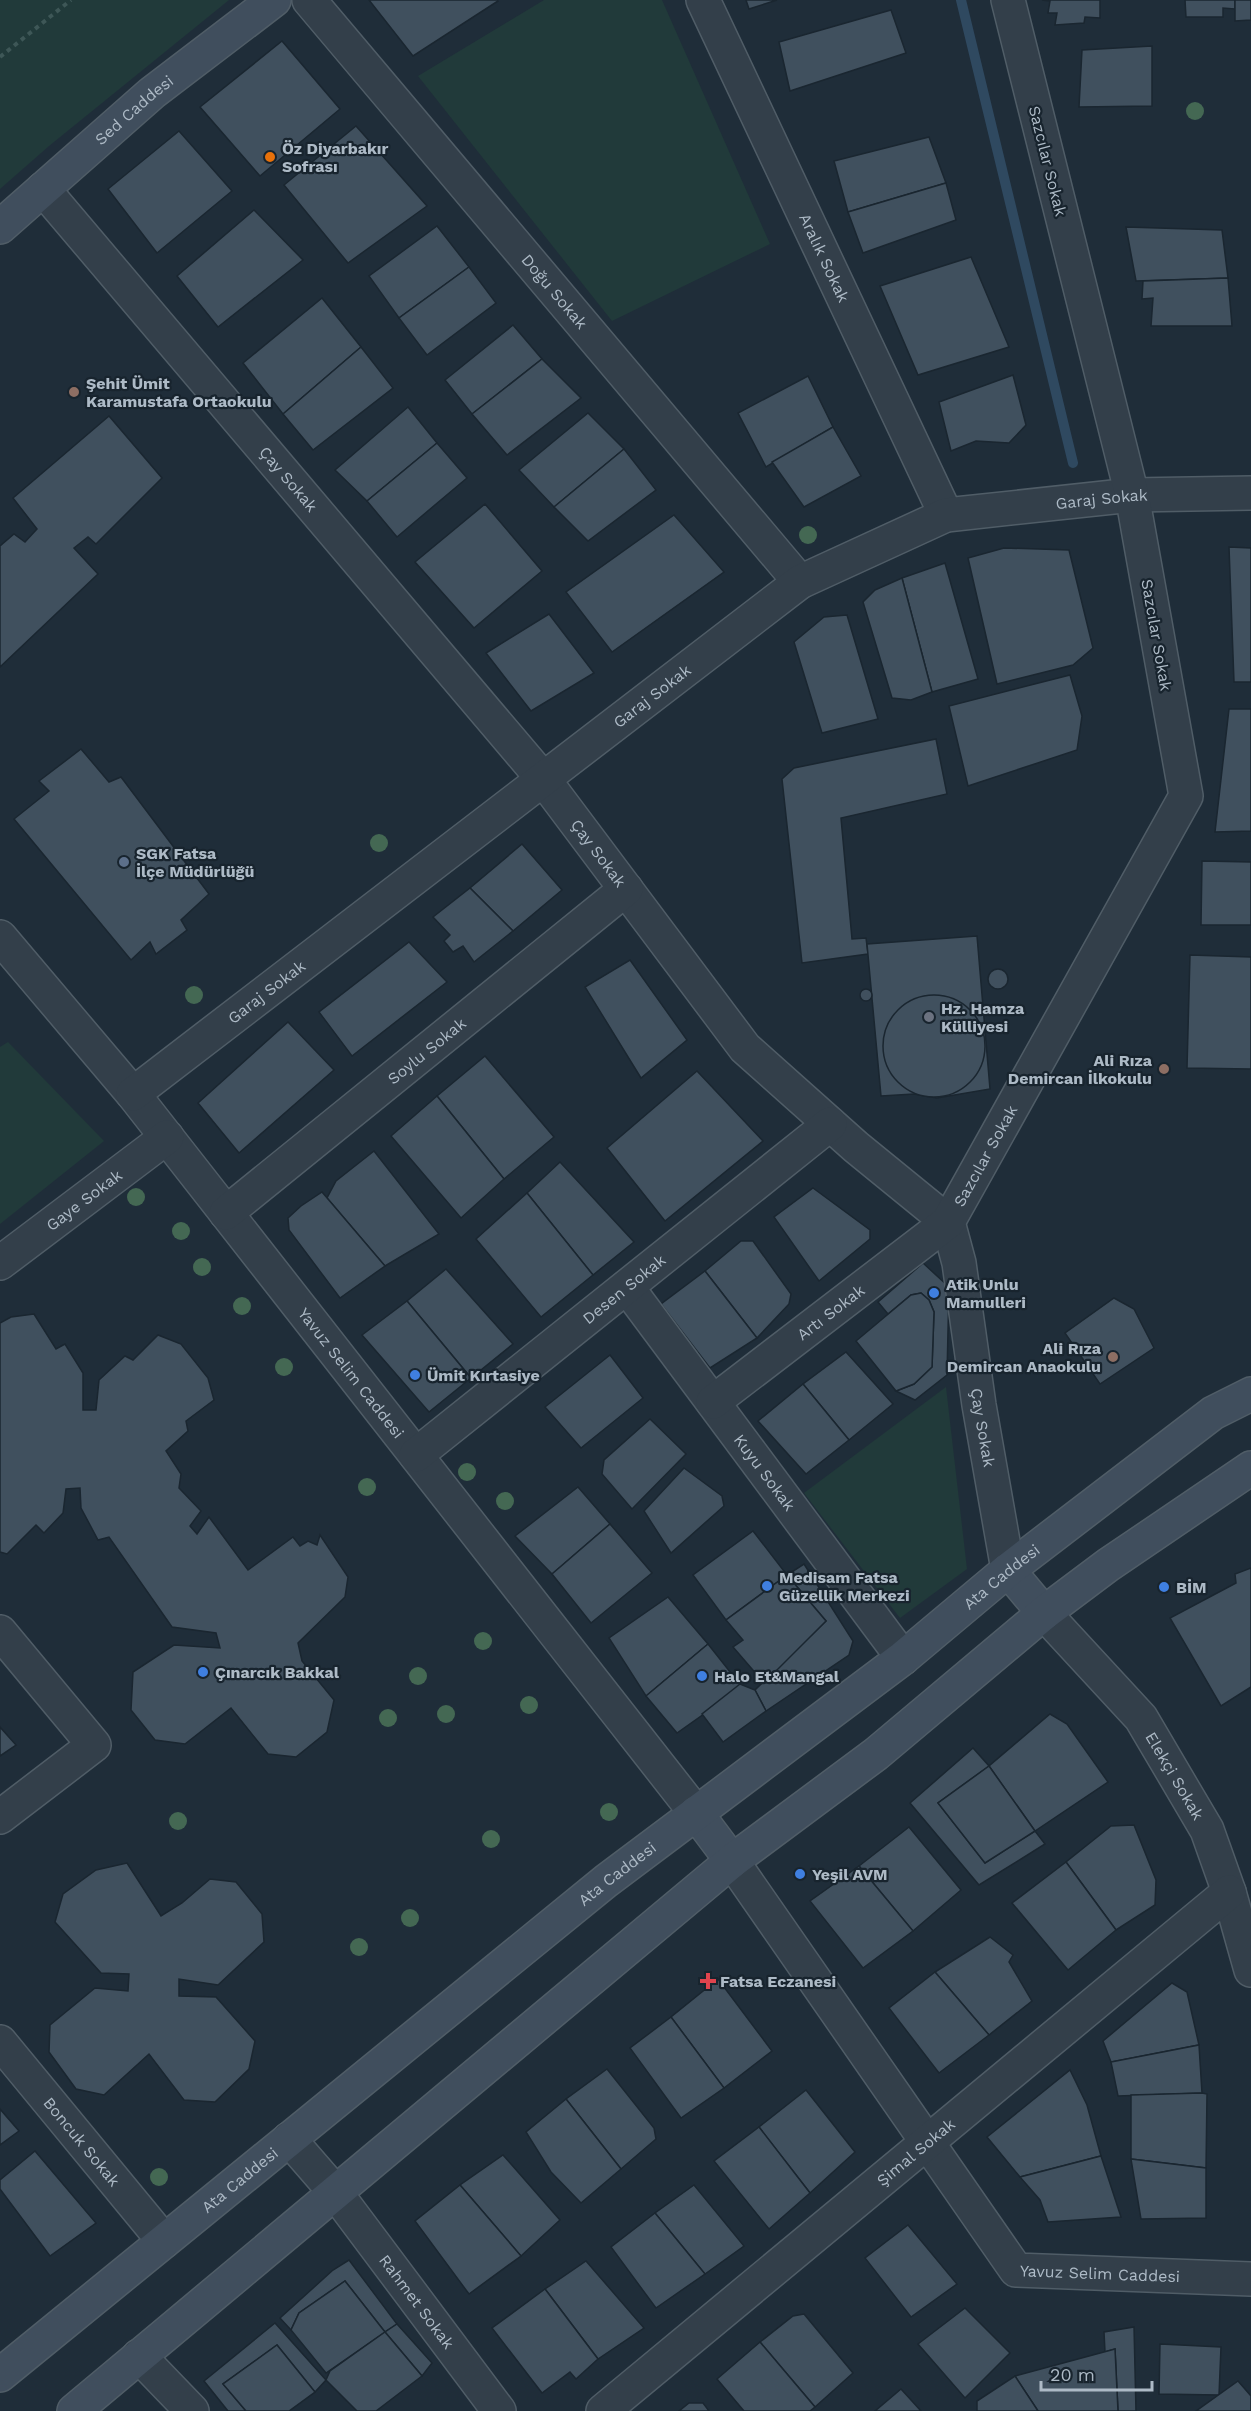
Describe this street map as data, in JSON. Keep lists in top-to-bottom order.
{
  "streets": {
    "main road": ["Sed Caddesi", "Ata Caddesi"],
    "street": [
      "Sazcılar Sokak",
      "Aralık Sokak",
      "Doğu Sokak",
      "Çay Sokak",
      "Garaj Sokak",
      "Soylu Sokak",
      "Gaye Sokak",
      "Desen Sokak",
      "Artı Sokak",
      "Yavuz Selim Caddesi",
      "Kuyu Sokak",
      "Elekçi Sokak",
      "Boncuk Sokak",
      "Şimal Sokak",
      "Rahmet Sokak"
    ]
  },
  "crossings": [
    ["Sed Caddesi", "Çay Sokak"],
    ["Sazcılar Sokak", "Çay Sokak"],
    ["Sazcılar Sokak", "Garaj Sokak"],
    ["Sazcılar Sokak", "Artı Sokak"],
    ["Aralık Sokak", "Garaj Sokak"],
    ["Doğu Sokak", "Garaj Sokak"],
    ["Çay Sokak", "Garaj Sokak"],
    ["Çay Sokak", "Soylu Sokak"],
    ["Çay Sokak", "Desen Sokak"],
    ["Çay Sokak", "Artı Sokak"],
    ["Çay Sokak", "Ata Caddesi"],
    ["Garaj Sokak", "Yavuz Selim Caddesi"],
    ["Soylu Sokak", "Yavuz Selim Caddesi"],
    ["Gaye Sokak", "Yavuz Selim Caddesi"],
    ["Desen Sokak", "Yavuz Selim Caddesi"],
    ["Desen Sokak", "Kuyu Sokak"],
    ["Artı Sokak", "Kuyu Sokak"],
    ["Yavuz Selim Caddesi", "Ata Caddesi"],
    ["Yavuz Selim Caddesi", "Şimal Sokak"],
    ["Kuyu Sokak", "Ata Caddesi"],
    ["Ata Caddesi", "Boncuk Sokak"],
    ["Ata Caddesi", "Rahmet Sokak"],
    ["Elekçi Sokak", "Şimal Sokak"]
  ],
  "places": {
    "other": [
      "Öz Diyarbakır Sofrası",
      "Şehit Ümit Karamustafa Ortaokulu",
      "SGK Fatsa İlçe Müdürlüğü",
      "Hz. Hamza Külliyesi",
      "Ali Rıza Demircan İlkokulu",
      "Atik Unlu Mamulleri",
      "Ali Rıza Demircan Anaokulu",
      "Ümit Kırtasiye",
      "Medisam Fatsa Güzellik Merkezi",
      "BİM",
      "Çınarcık Bakkal",
      "Halo Et&Mangal",
      "Yeşil AVM"
    ],
    "health": ["Fatsa Eczanesi"]
  },
  "scale_bar": "20 m"
}
